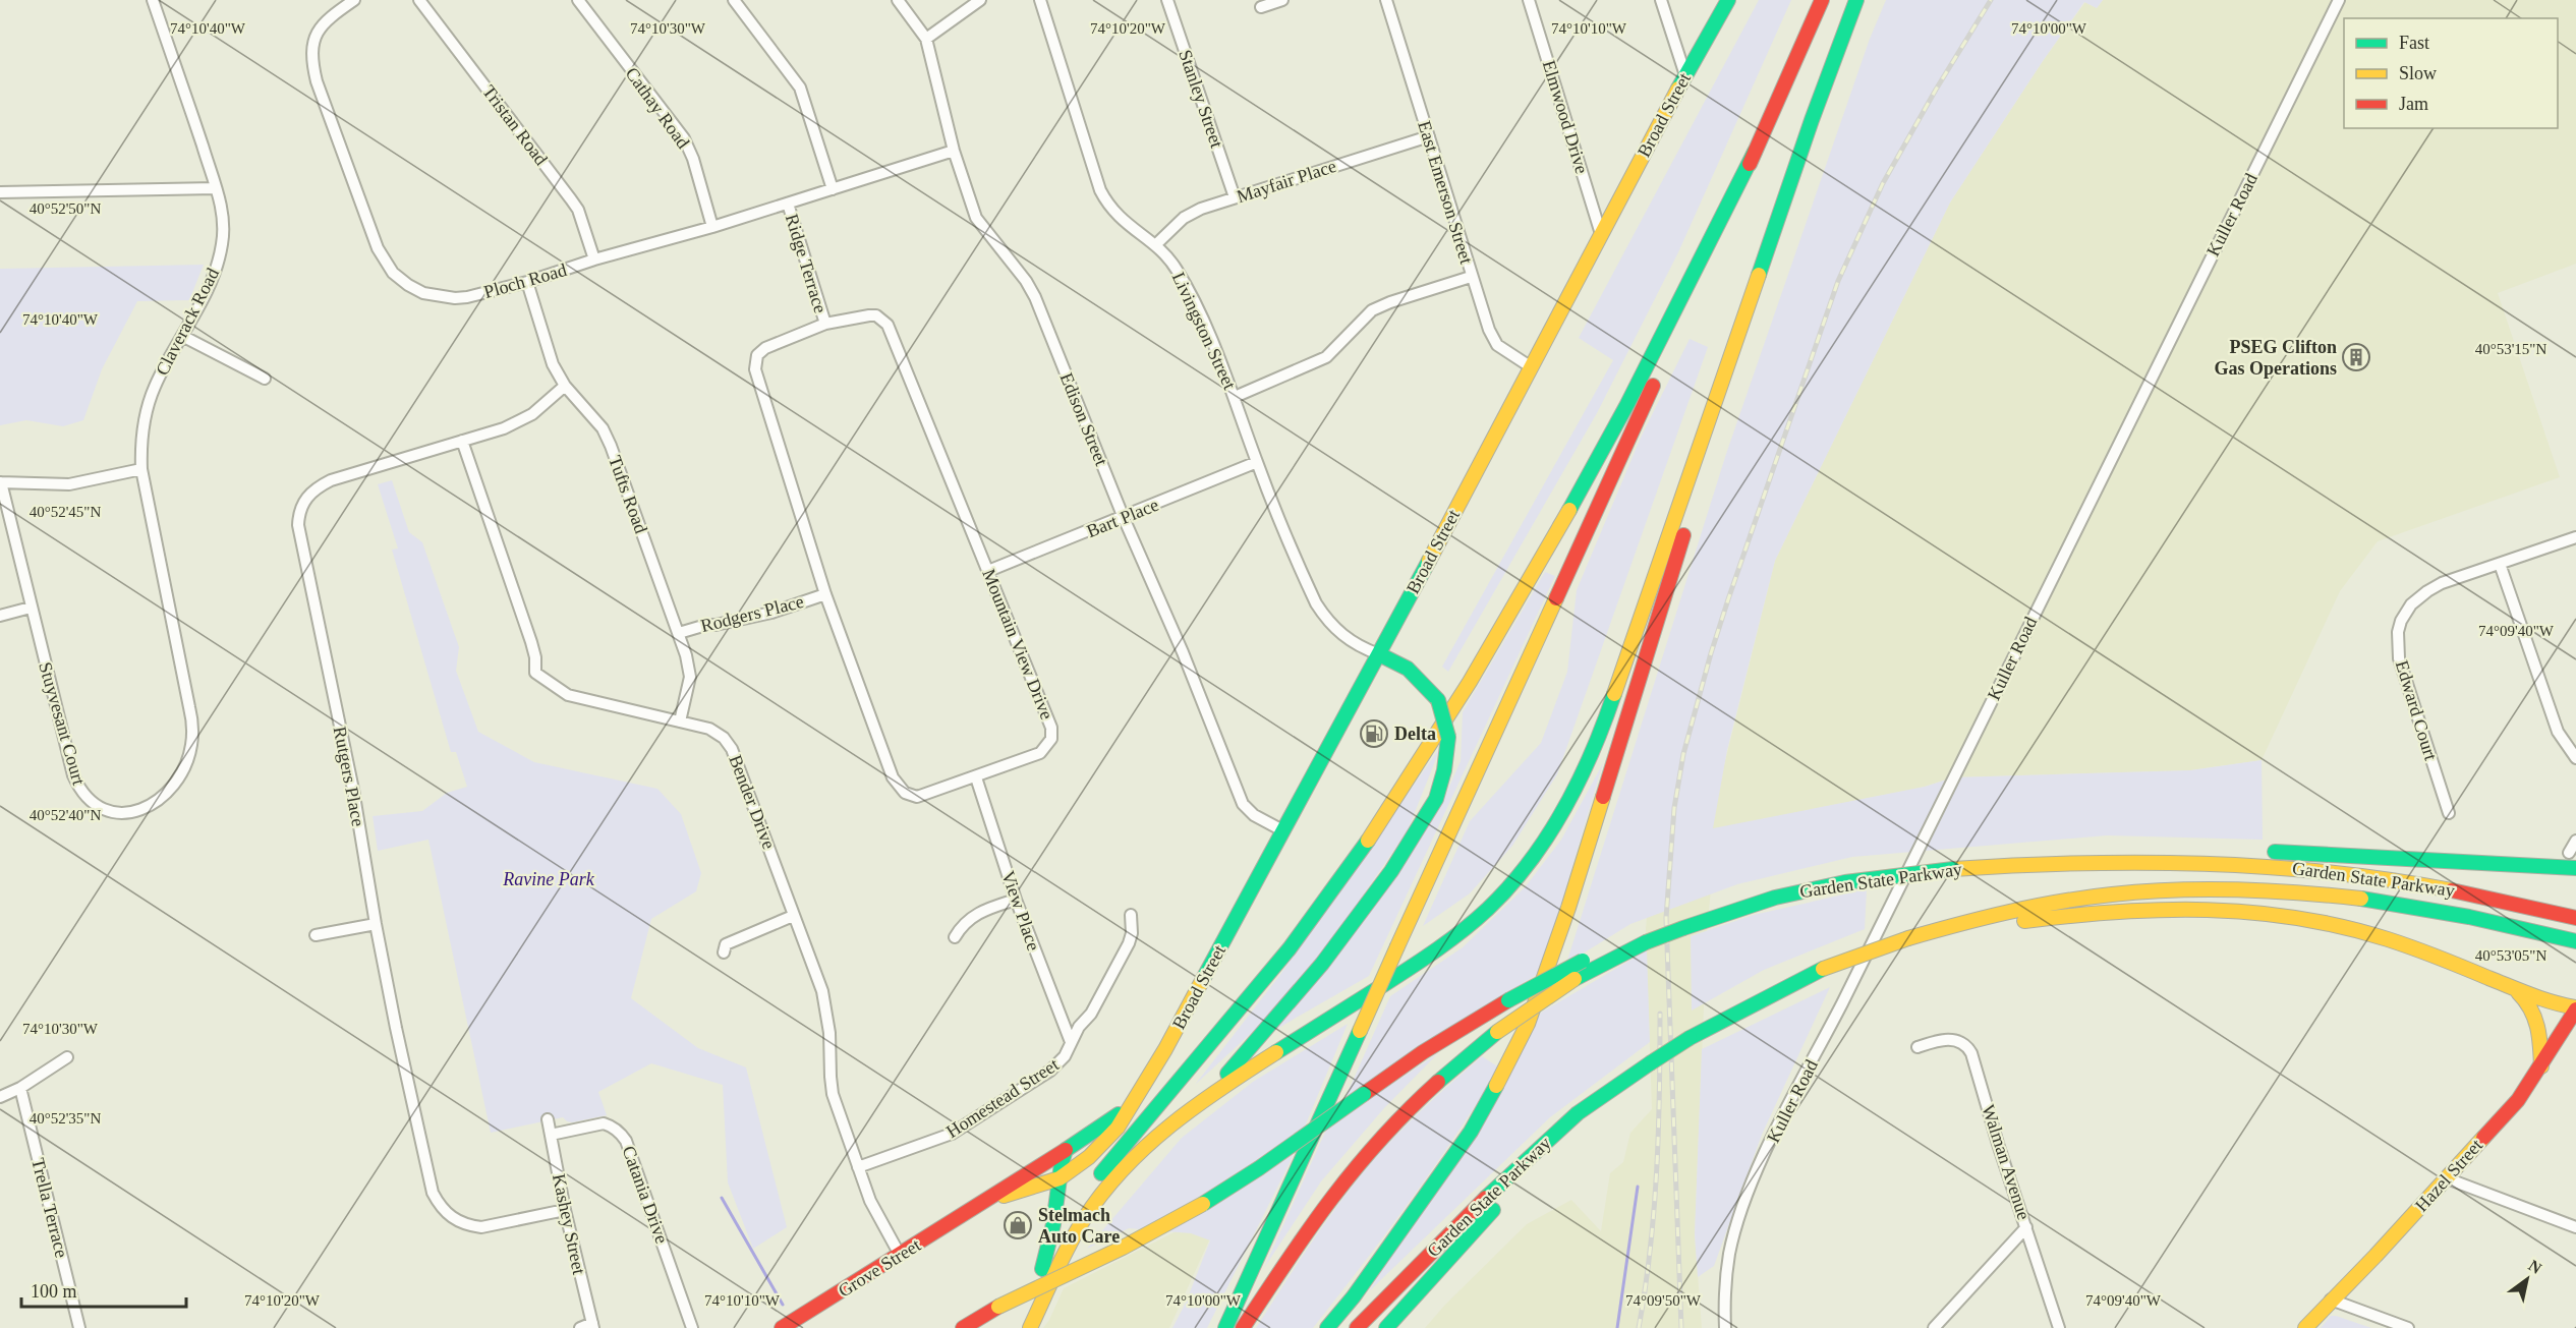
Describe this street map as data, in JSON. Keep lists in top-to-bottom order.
{
  "streets": {
    "main road": [
      "Broad Street",
      "Garden State Parkway",
      "Hazel Street",
      "Grove Street"
    ],
    "street": [
      "Stanley Street",
      "Cathay Road",
      "Elmwood Drive",
      "Tristan Road",
      "Mayfair Place",
      "East Emerson Street",
      "Kuller Road",
      "Ridge Terrace",
      "Ploch Road",
      "Claverack Road",
      "Livingston Street",
      "Edison Street",
      "Tufts Road",
      "Bart Place",
      "Rodgers Place",
      "Mountain View Drive",
      "Edward Court",
      "Stuyvesant Court",
      "Rutgers Place",
      "Bender Drive",
      "View Place",
      "Homestead Street",
      "Walman Avenue",
      "Catania Drive",
      "Trella Terrace",
      "Kashey Street"
    ]
  },
  "crossings": [
    ["Stanley Street", "Mayfair Place"],
    ["Cathay Road", "Ploch Road"],
    ["Broad Street", "Elmwood Drive"],
    ["Broad Street", "East Emerson Street"],
    ["Broad Street", "Livingston Street"],
    ["Broad Street", "Edison Street"],
    ["Broad Street", "Grove Street"],
    ["Tristan Road", "Ploch Road"],
    ["Mayfair Place", "East Emerson Street"],
    ["Mayfair Place", "Livingston Street"],
    ["Ridge Terrace", "Ploch Road"],
    ["Ridge Terrace", "Mountain View Drive"],
    ["Ploch Road", "Edison Street"],
    ["Ploch Road", "Tufts Road"],
    ["Claverack Road", "Stuyvesant Court"],
    ["Livingston Street", "Bart Place"],
    ["Edison Street", "Bart Place"],
    ["Tufts Road", "Rodgers Place"],
    ["Tufts Road", "Rutgers Place"],
    ["Tufts Road", "Bender Drive"],
    ["Bart Place", "Mountain View Drive"],
    ["Rodgers Place", "Mountain View Drive"],
    ["Mountain View Drive", "View Place"],
    ["Rutgers Place", "Bender Drive"],
    ["Rutgers Place", "Kashey Street"],
    ["Bender Drive", "Homestead Street"],
    ["Bender Drive", "Grove Street"],
    ["View Place", "Homestead Street"],
    ["Catania Drive", "Kashey Street"]
  ],
  "parks": ["Ravine Park"],
  "places": {
    "building": ["PSEG Clifton Gas Operations"],
    "fuel station": ["Delta"],
    "shop": ["Stelmach Auto Care"]
  },
  "legend": ["Fast", "Slow", "Jam"],
  "scale_bar": "100 m",
  "north": "top right",
  "coordinates": [
    "74°10'20\"W",
    "74°10'10\"W",
    "74°10'00\"W",
    "74°10'40\"W",
    "74°10'30\"W",
    "40°52'50\"N",
    "40°53'15\"N",
    "40°52'45\"N",
    "74°09'40\"W",
    "40°52'40\"N",
    "40°53'05\"N",
    "40°52'35\"N",
    "74°09'50\"W"
  ]
}
